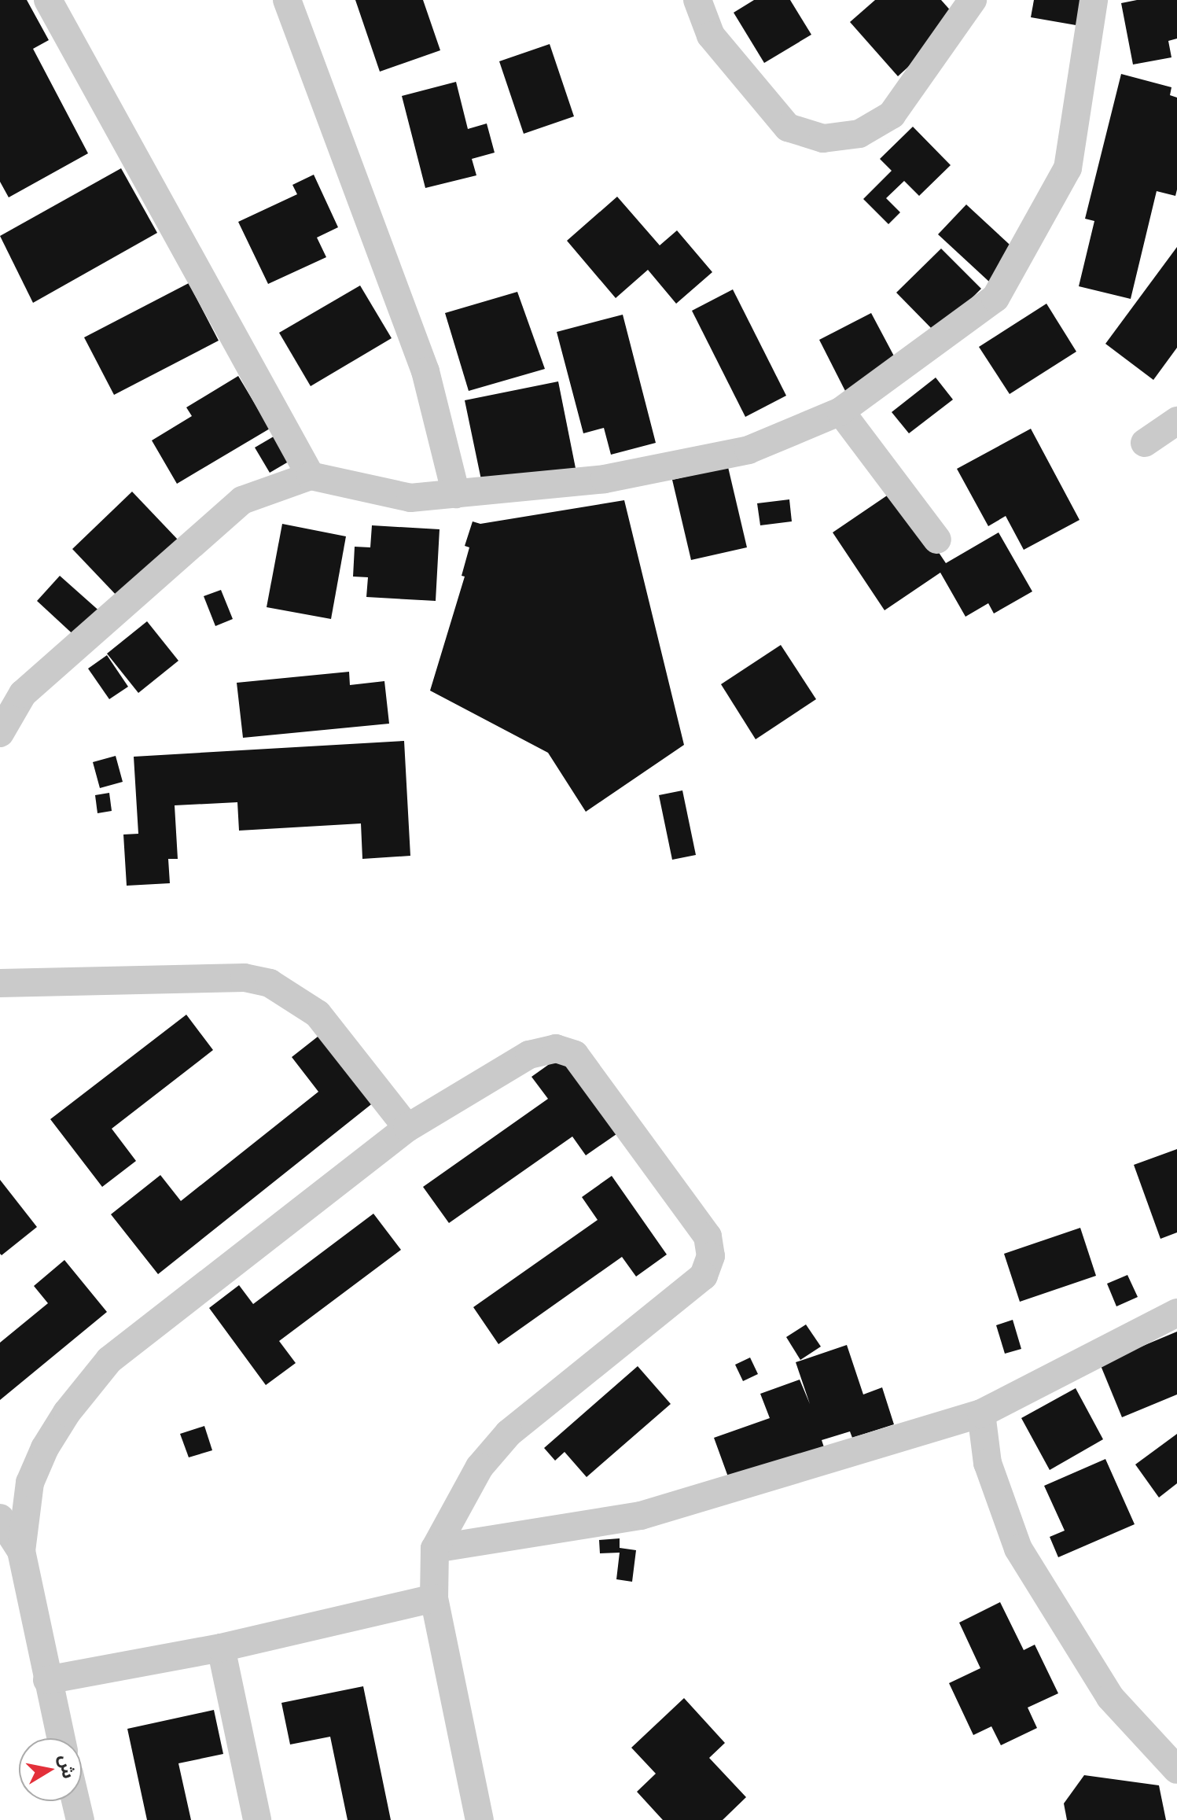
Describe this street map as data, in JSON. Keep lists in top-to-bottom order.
{
  "north": "right"
}
